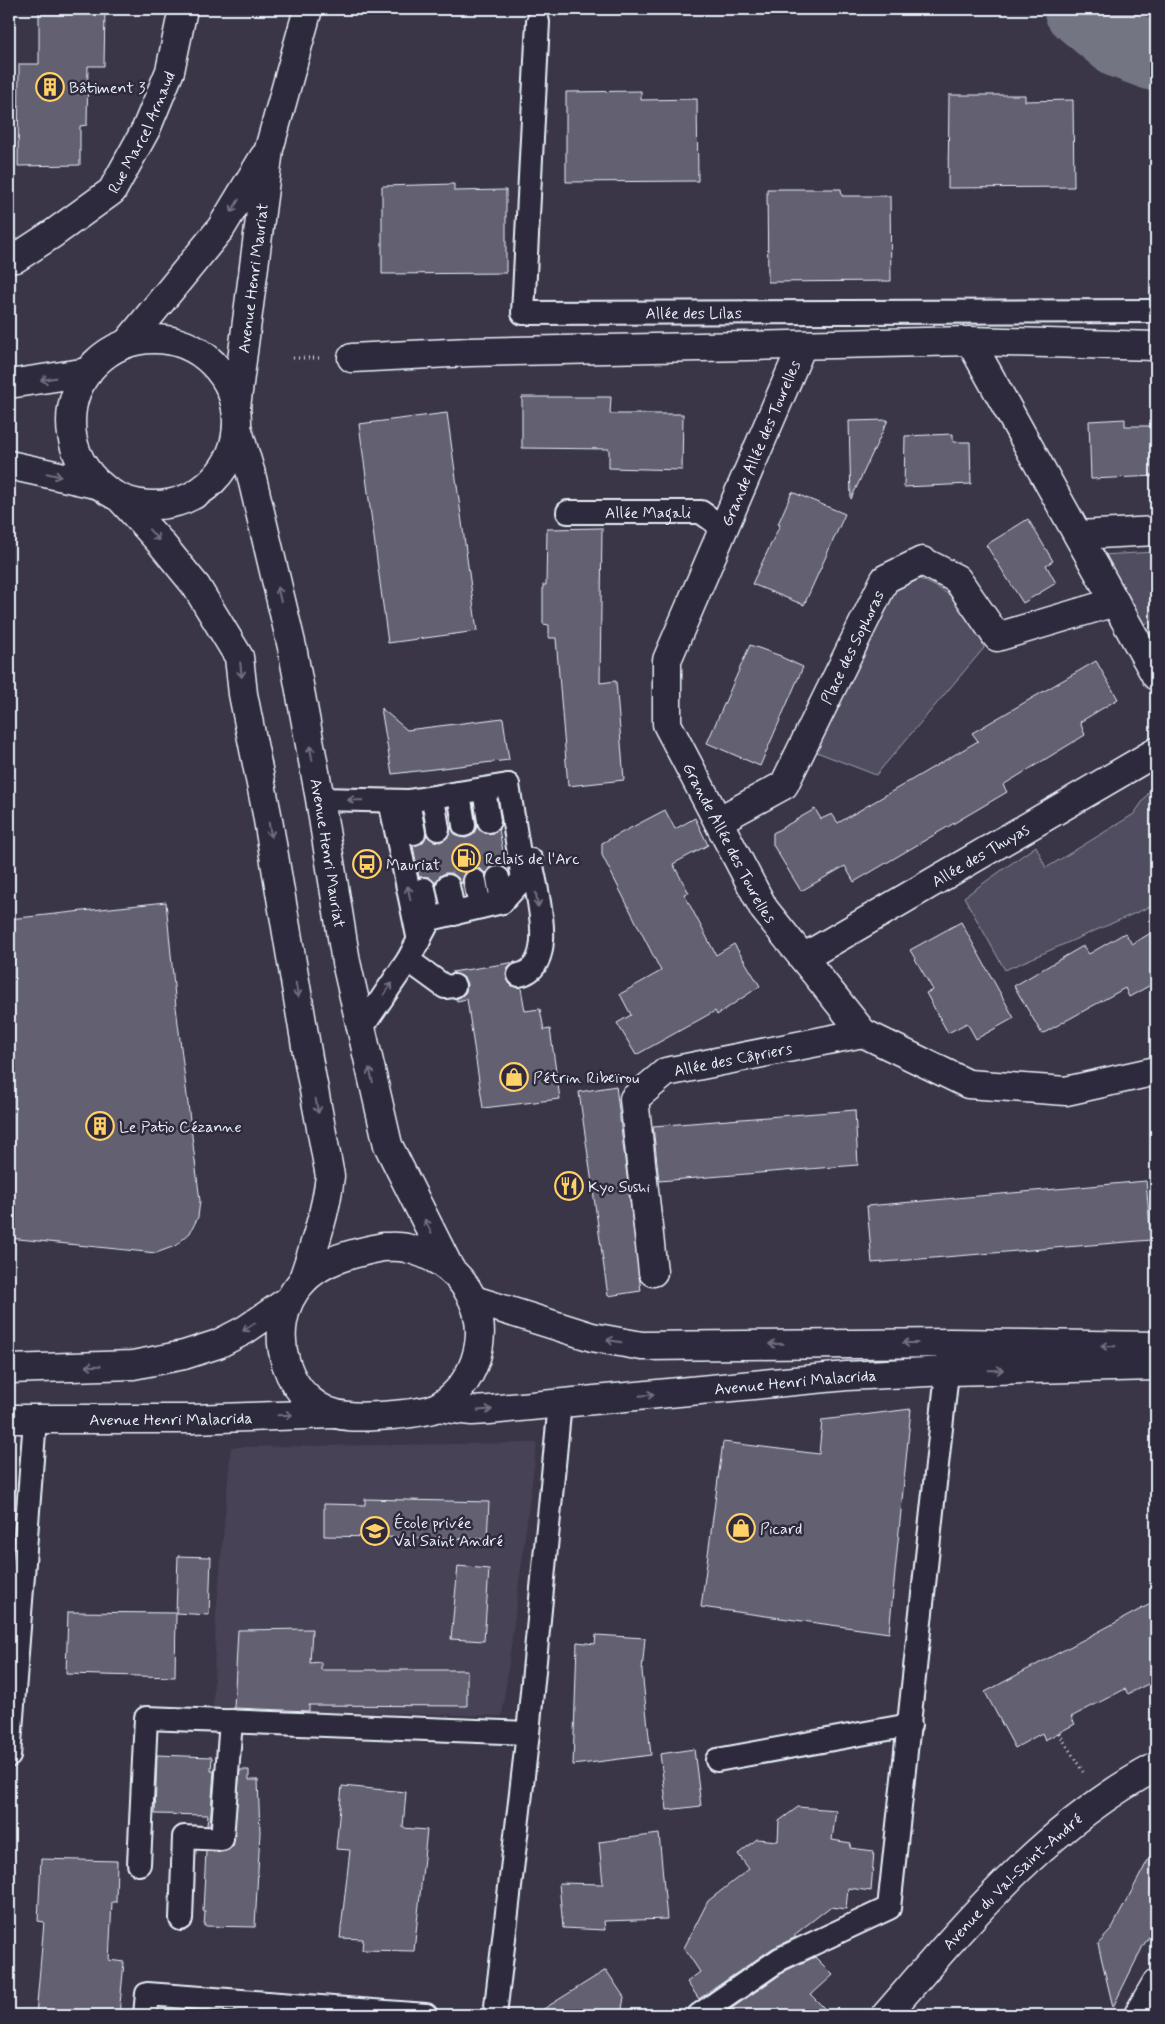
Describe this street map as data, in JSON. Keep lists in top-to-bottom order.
{
  "streets": {
    "main road": [
      "Rue Marcel Arnaud",
      "Avenue Henri Mauriat",
      "Grande Allée des Tourelles",
      "Place des Sophoras",
      "Allée des Thuyas",
      "Allée des Câpriers",
      "Avenue Henri Malacrida",
      "Avenue du Val-Saint-André"
    ],
    "lane": ["Allée des Lilas", "Allée Magali"]
  },
  "crossings": [
    ["Grande Allée des Tourelles", "Allée Magali"],
    ["Grande Allée des Tourelles", "Place des Sophoras"],
    ["Grande Allée des Tourelles", "Allée des Thuyas"],
    ["Grande Allée des Tourelles", "Allée des Câpriers"]
  ],
  "places": {
    "building": ["Bâtiment 3", "Le Patio Cézanne"],
    "fuel station": ["Relais de l'Arc"],
    "bus stop": ["Mauriat"],
    "shop": ["Pétrin Ribeïrou", "Picard"],
    "restaurant": ["Kyo Sushi"],
    "school or university": ["École privée Val Saint André"]
  }
}
